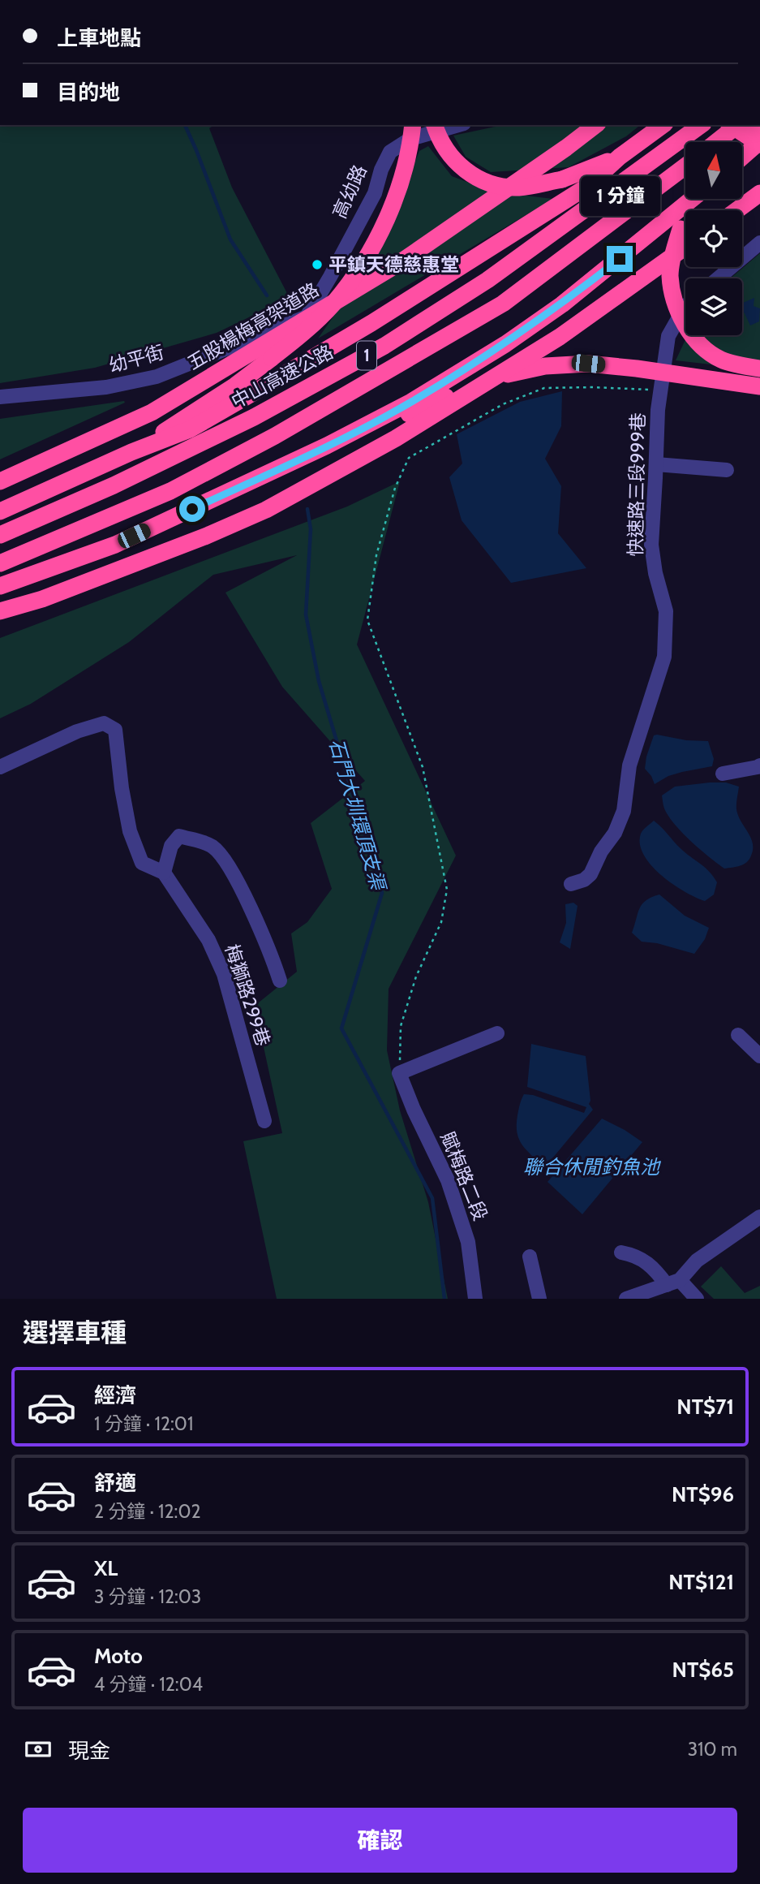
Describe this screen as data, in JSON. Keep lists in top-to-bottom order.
{
  "streets": {
    "highway": ["五股楊梅高架道路", "1", "中山高速公路"],
    "street": [
      "高幼路",
      "幼平街",
      "快速路三段999巷",
      "梅獅路299巷",
      "賦梅路二段"
    ]
  },
  "crossings": [
    ["高幼路", "幼平街"]
  ],
  "water": ["石門大圳環頂支渠", "聯合休閒釣魚池"],
  "places": ["平鎮天德慈惠堂"],
  "north": "top",
  "page": {
    "banner": ["上車地點", "目的地"],
    "bubble": "1 分鐘",
    "heading": "選擇車種",
    "list": [
      {
        "name": "經濟",
        "note": "1 分鐘 · 12:01",
        "value": "NT$71"
      },
      {
        "name": "舒適",
        "note": "2 分鐘 · 12:02",
        "value": "NT$96"
      },
      {
        "name": "XL",
        "note": "3 分鐘 · 12:03",
        "value": "NT$121"
      },
      {
        "name": "Moto",
        "note": "4 分鐘 · 12:04",
        "value": "NT$65"
      }
    ],
    "pay": ["現金", "310 m"],
    "buttons": "確認"
  }
}
